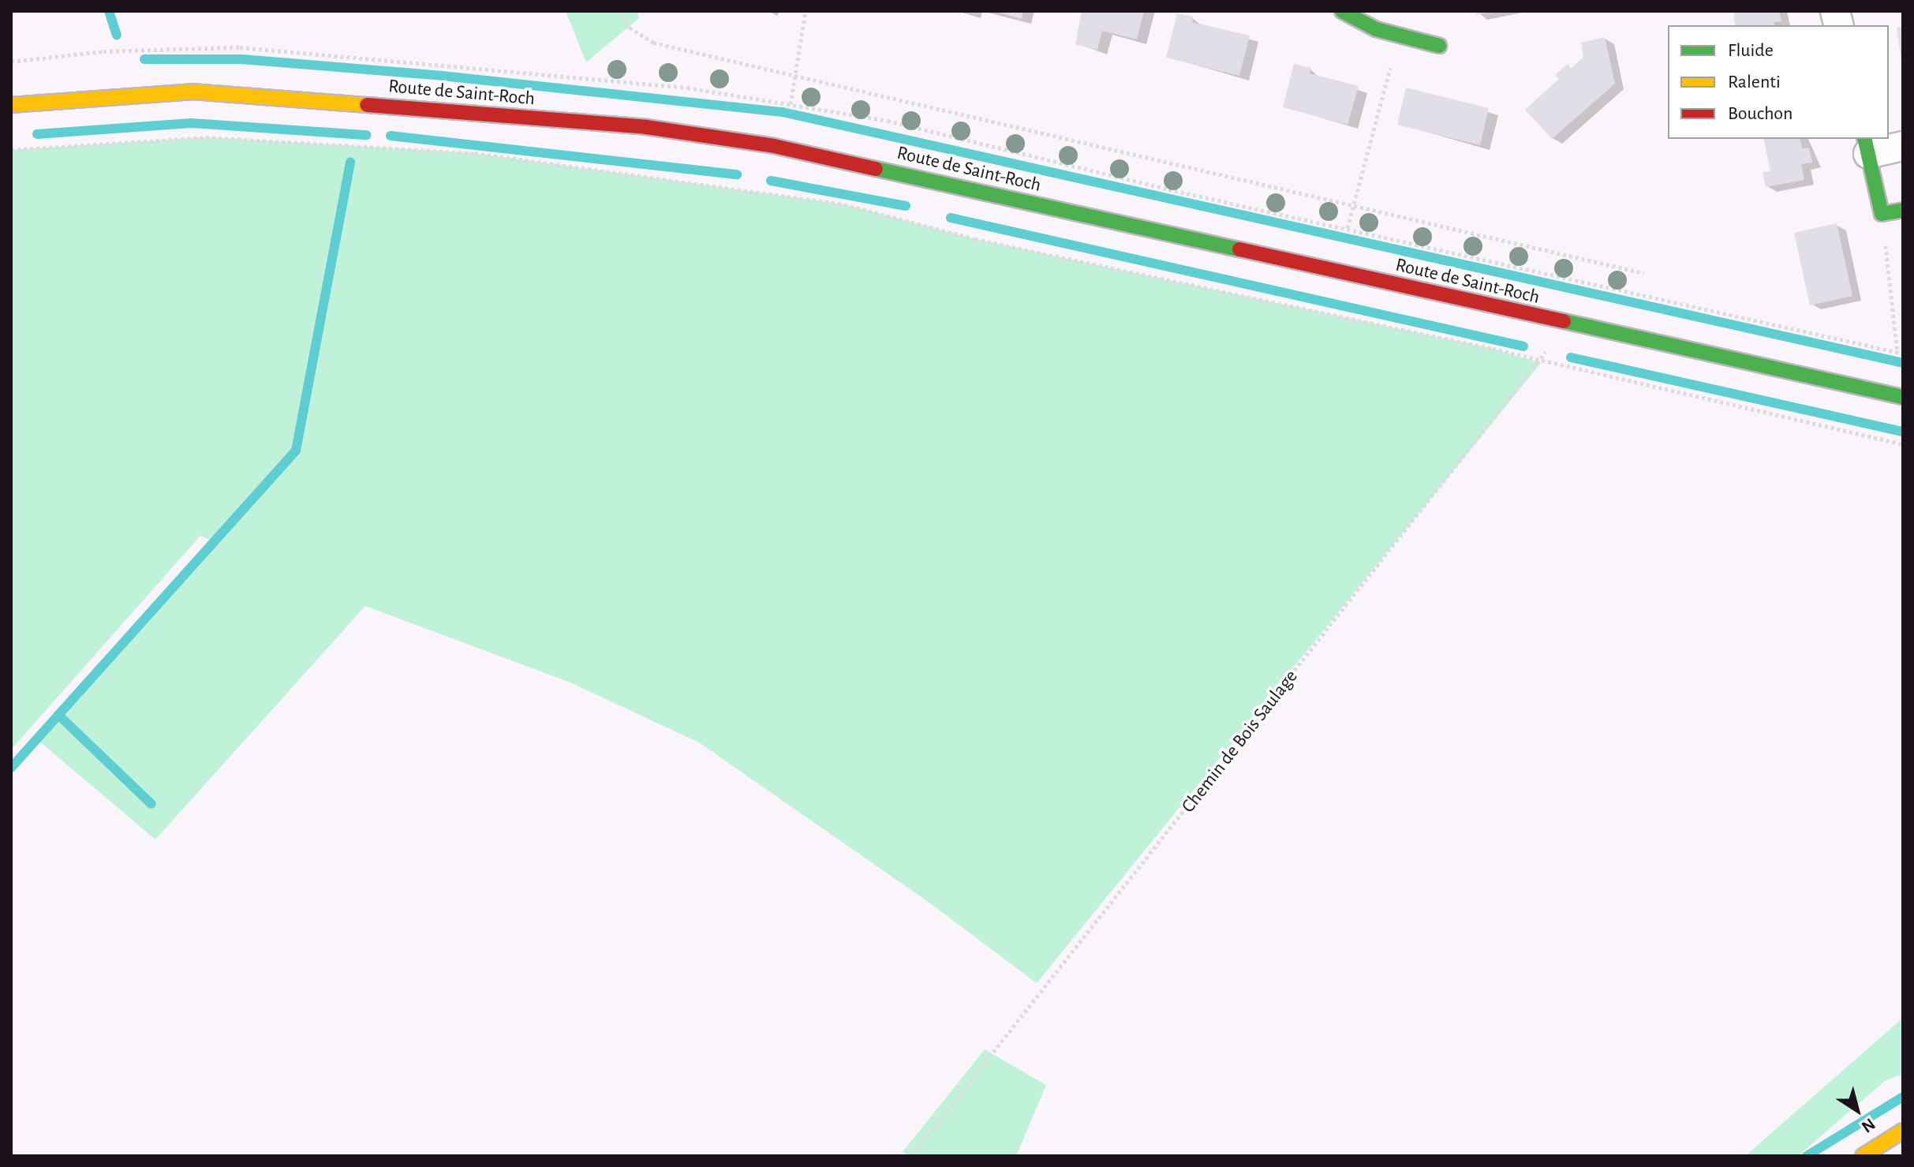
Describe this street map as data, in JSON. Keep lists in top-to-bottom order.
{
  "streets": {
    "street": ["Route de Saint-Roch"],
    "path": ["Chemin de Bois Saulage"]
  },
  "crossings": [
    ["Route de Saint-Roch", "Chemin de Bois Saulage"]
  ],
  "legend": ["Fluide", "Ralenti", "Bouchon"],
  "north": "bottom right"
}
